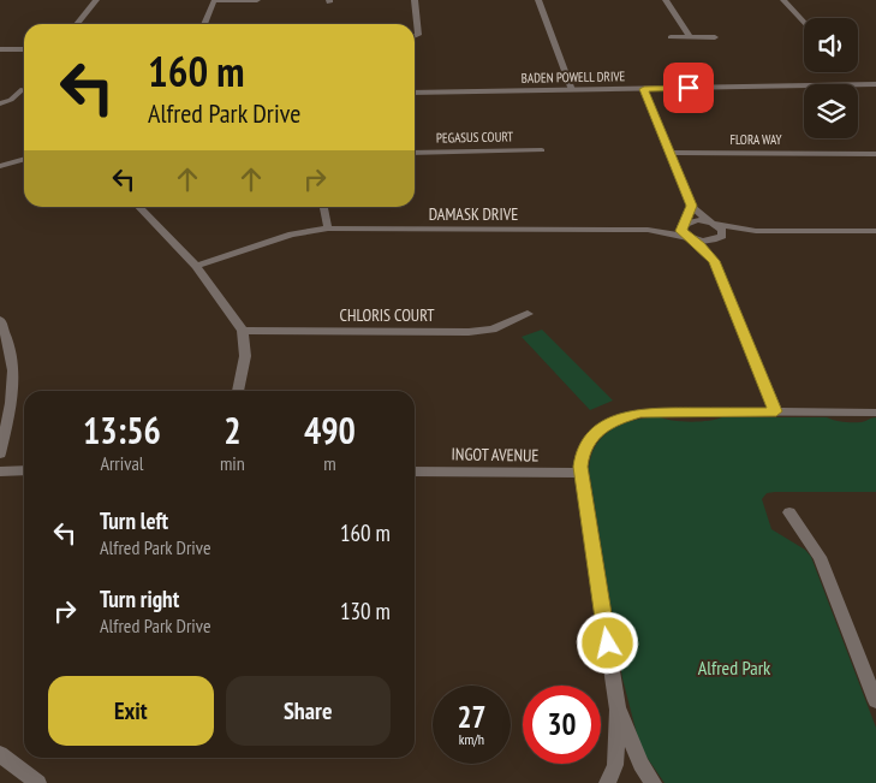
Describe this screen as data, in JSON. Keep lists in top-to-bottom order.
{
  "streets": {
    "street": [
      "BADEN POWELL DRIVE",
      "PEGASUS COURT",
      "FLORA WAY",
      "DAMASK DRIVE",
      "CHLORIS COURT",
      "INGOT AVENUE"
    ]
  },
  "parks": ["Alfred Park"],
  "page": {
    "turn": ["160 m", "Alfred Park Drive"],
    "eta": [
      "13:56",
      "Arrival",
      "2",
      "min",
      "490",
      "m"
    ],
    "list": [
      {
        "name": "Turn left",
        "note": "Alfred Park Drive",
        "value": "160 m"
      },
      {
        "name": "Turn right",
        "note": "Alfred Park Drive",
        "value": "130 m"
      }
    ],
    "buttons": ["Exit", "Share"],
    "speed": "27 km/h",
    "limit": "30"
  }
}
